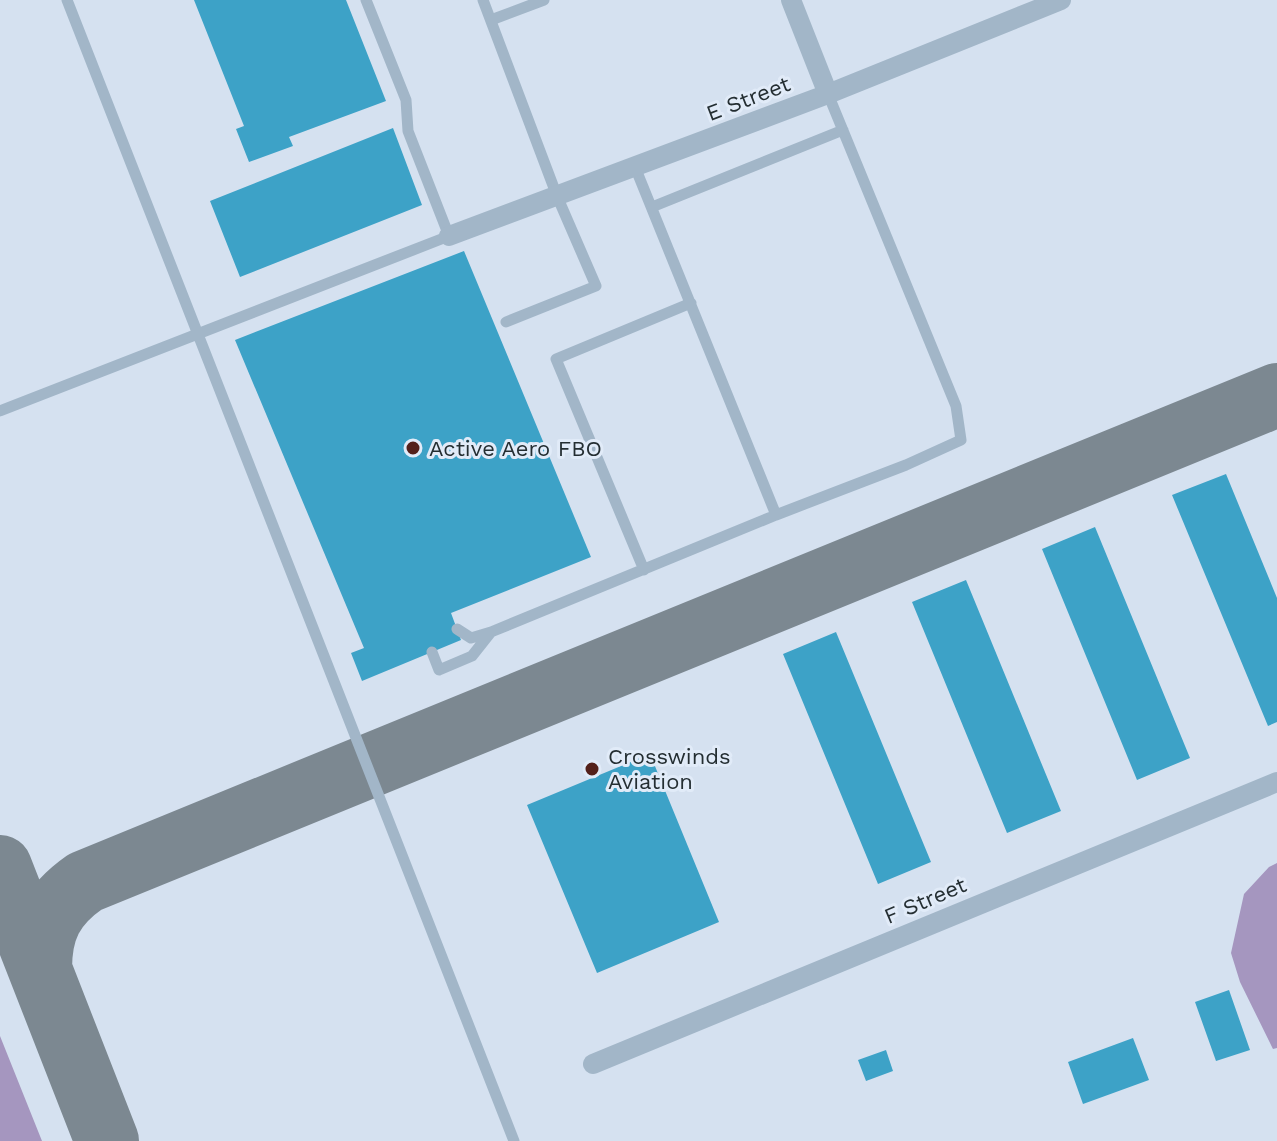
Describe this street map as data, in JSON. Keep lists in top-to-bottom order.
{
  "streets": {
    "street": ["E Street", "F Street"]
  },
  "places": ["Active Aero FBO", "Crosswinds Aviation"]
}
